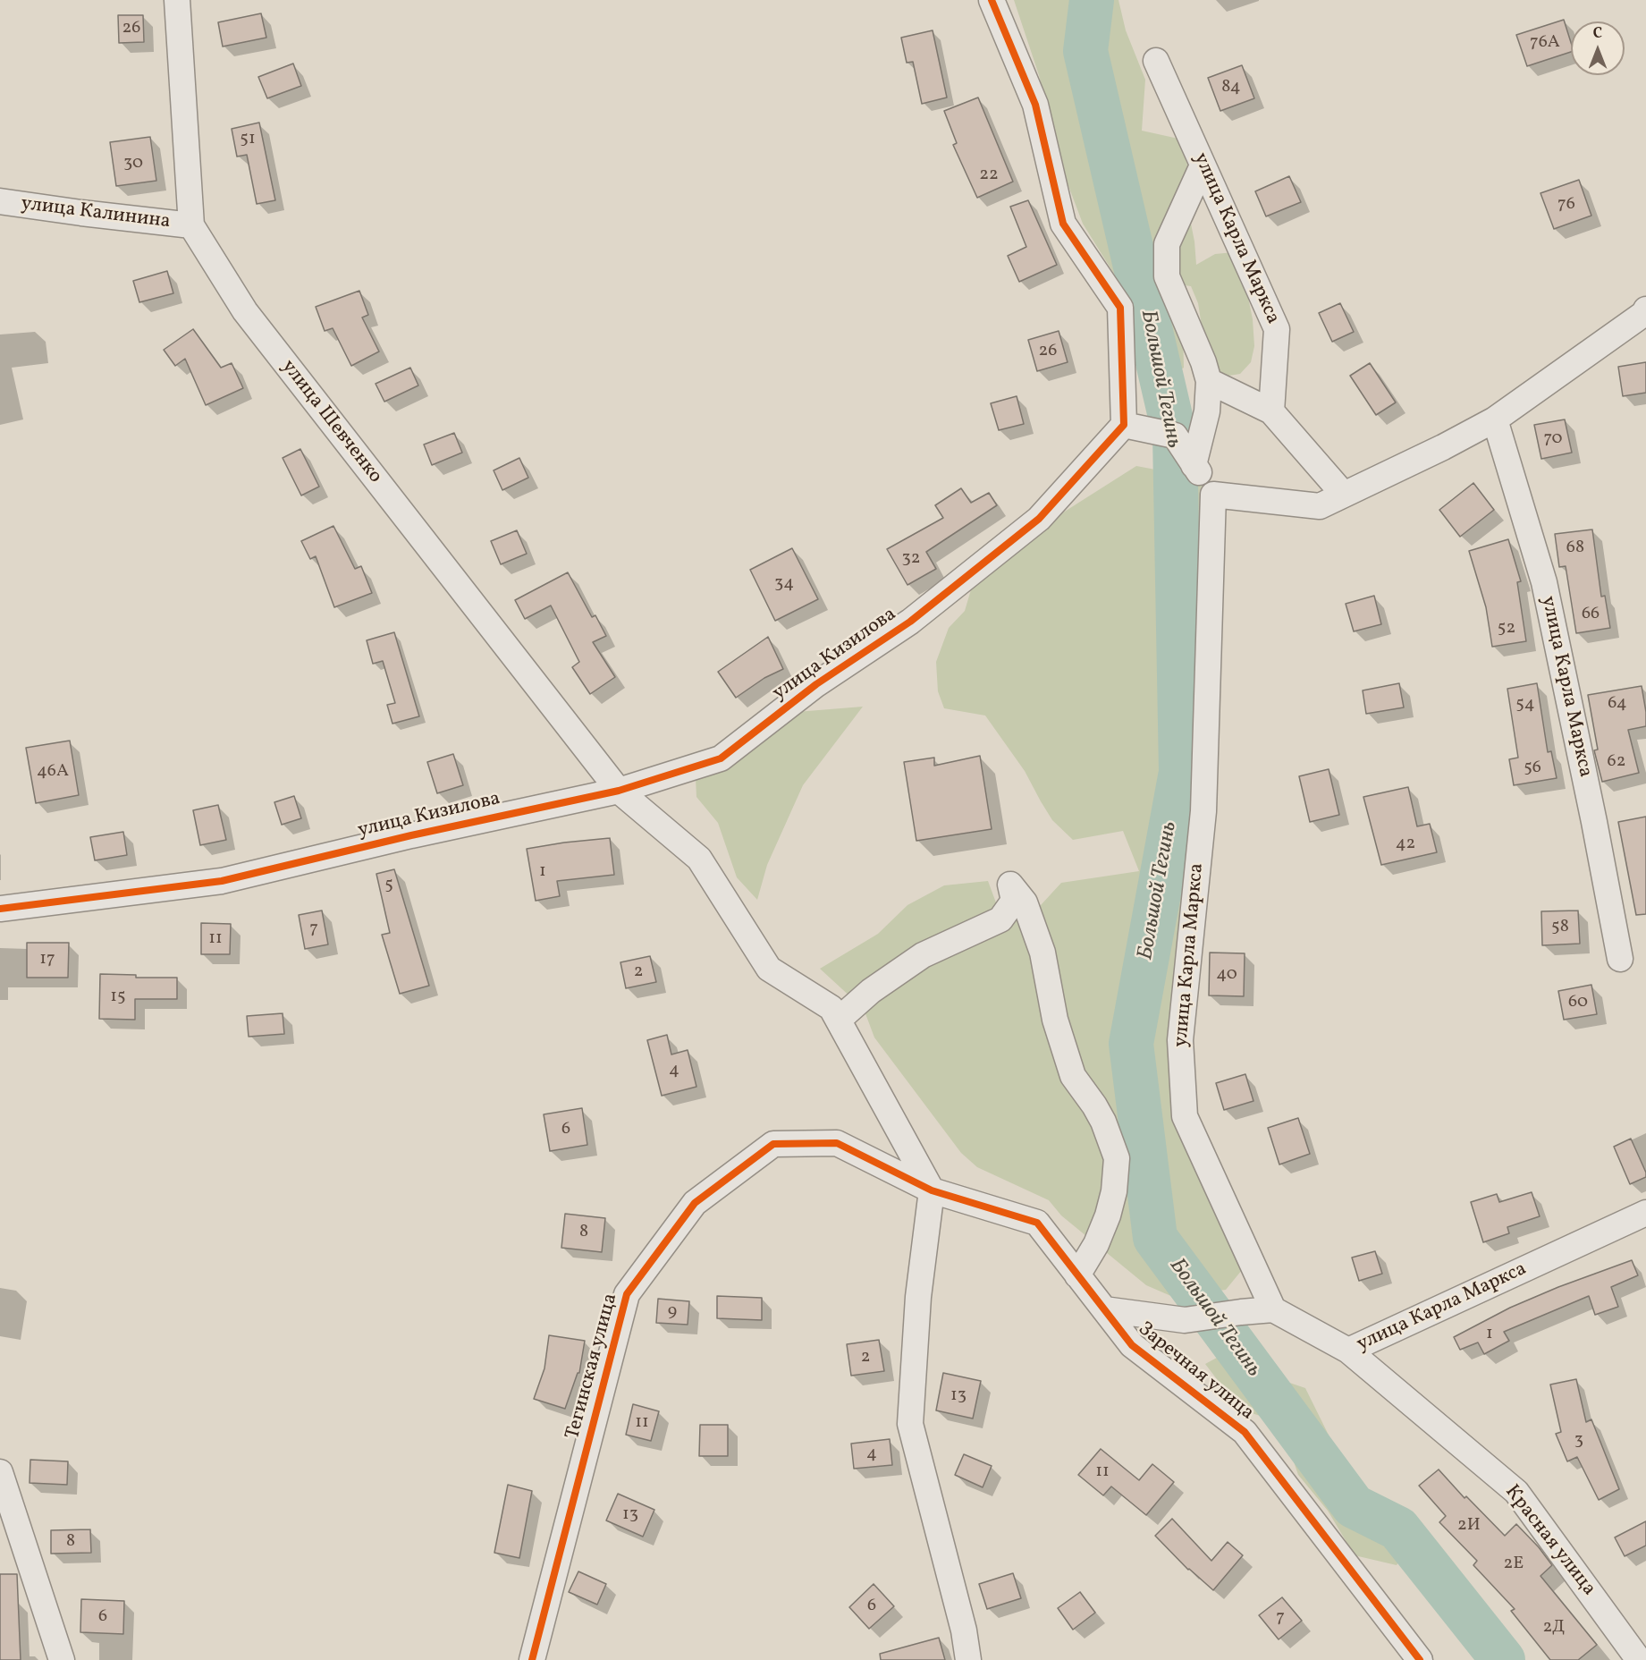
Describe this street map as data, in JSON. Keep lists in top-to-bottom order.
{
  "streets": {
    "street": [
      "улица Калинина",
      "улица Карла Маркса",
      "улица Шевченко",
      "улица Кизилова",
      "Тегинская улица",
      "Заречная улица",
      "Красная улица"
    ]
  },
  "crossings": [
    ["улица Калинина", "улица Шевченко"],
    ["улица Карла Маркса", "Красная улица"],
    ["улица Шевченко", "улица Кизилова"],
    ["Тегинская улица", "Заречная улица"]
  ],
  "water": ["Большой Тегинь"],
  "house_numbers": [
    "26",
    "76А",
    "84",
    "51",
    "30",
    "22",
    "76",
    "26",
    "70",
    "68",
    "32",
    "34",
    "66",
    "52",
    "64",
    "54",
    "62",
    "56",
    "46А",
    "42",
    "1",
    "5",
    "58",
    "7",
    "11",
    "17",
    "2",
    "40",
    "15",
    "60",
    "4",
    "6",
    "8",
    "9",
    "1",
    "2",
    "13",
    "11",
    "3",
    "4",
    "11",
    "13",
    "2И",
    "8",
    "2Е",
    "6",
    "6",
    "7",
    "2Д"
  ],
  "north": "top"
}
